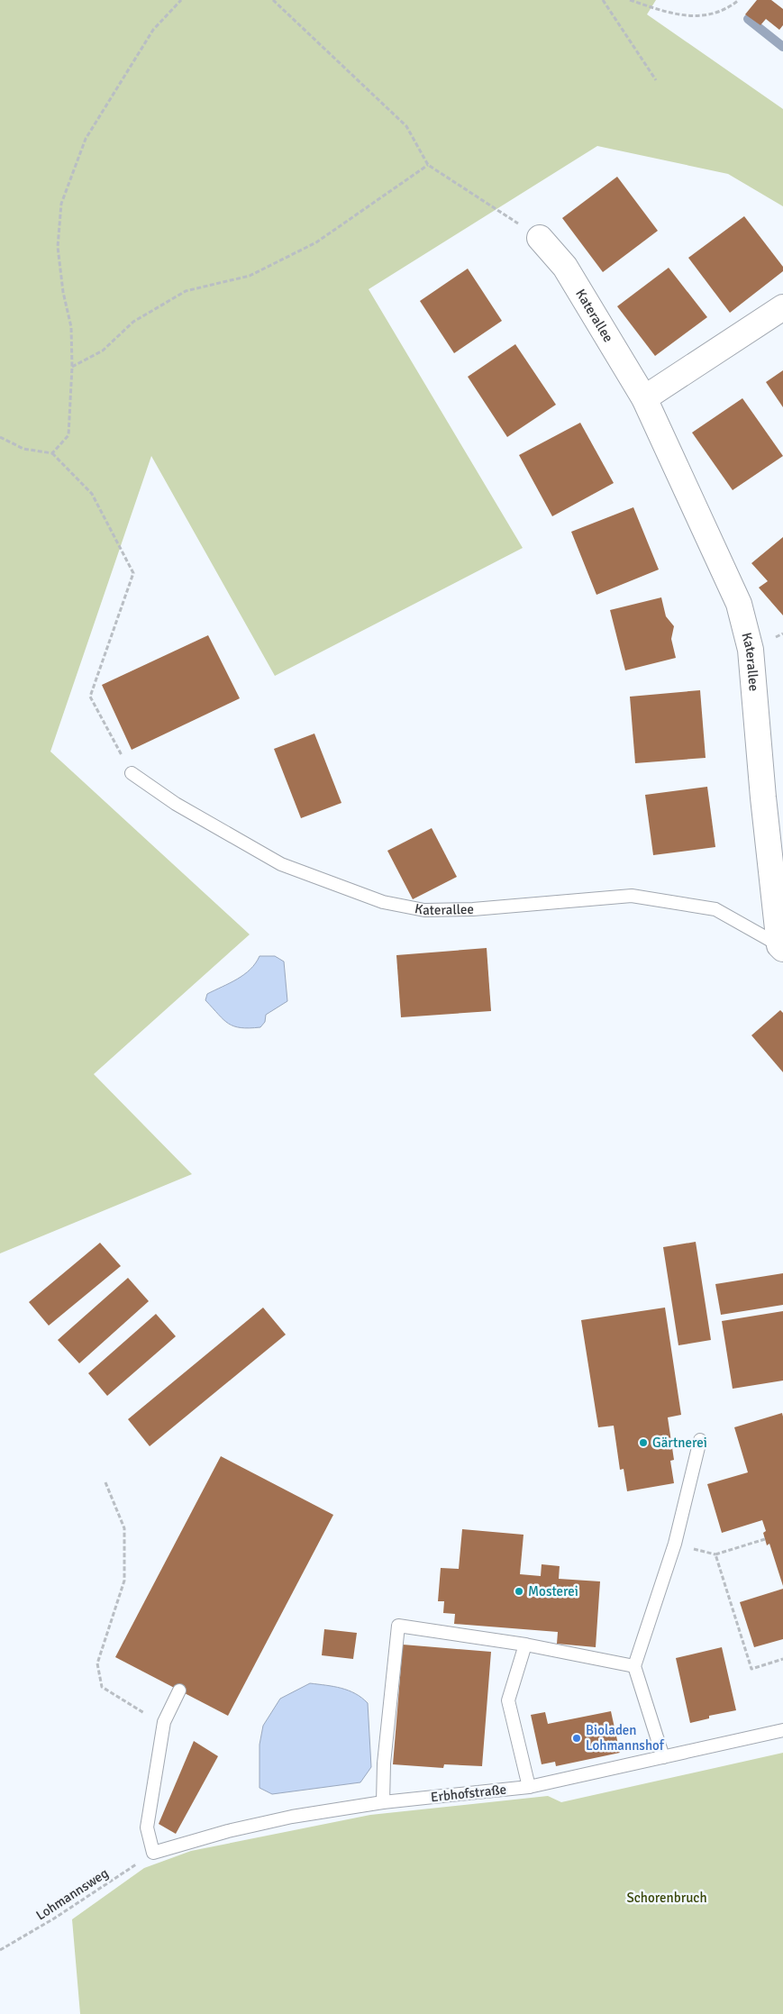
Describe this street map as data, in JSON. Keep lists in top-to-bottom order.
{
  "streets": {
    "street": ["Katerallee"],
    "lane": ["Erbhofstraße"],
    "path": ["Lohmannsweg"]
  },
  "crossings": [
    ["Erbhofstraße", "Lohmannsweg"]
  ],
  "parks": ["Schorenbruch"],
  "places": ["Gärtnerei", "Mosterei", "Bioladen Lohmannshof"]
}
